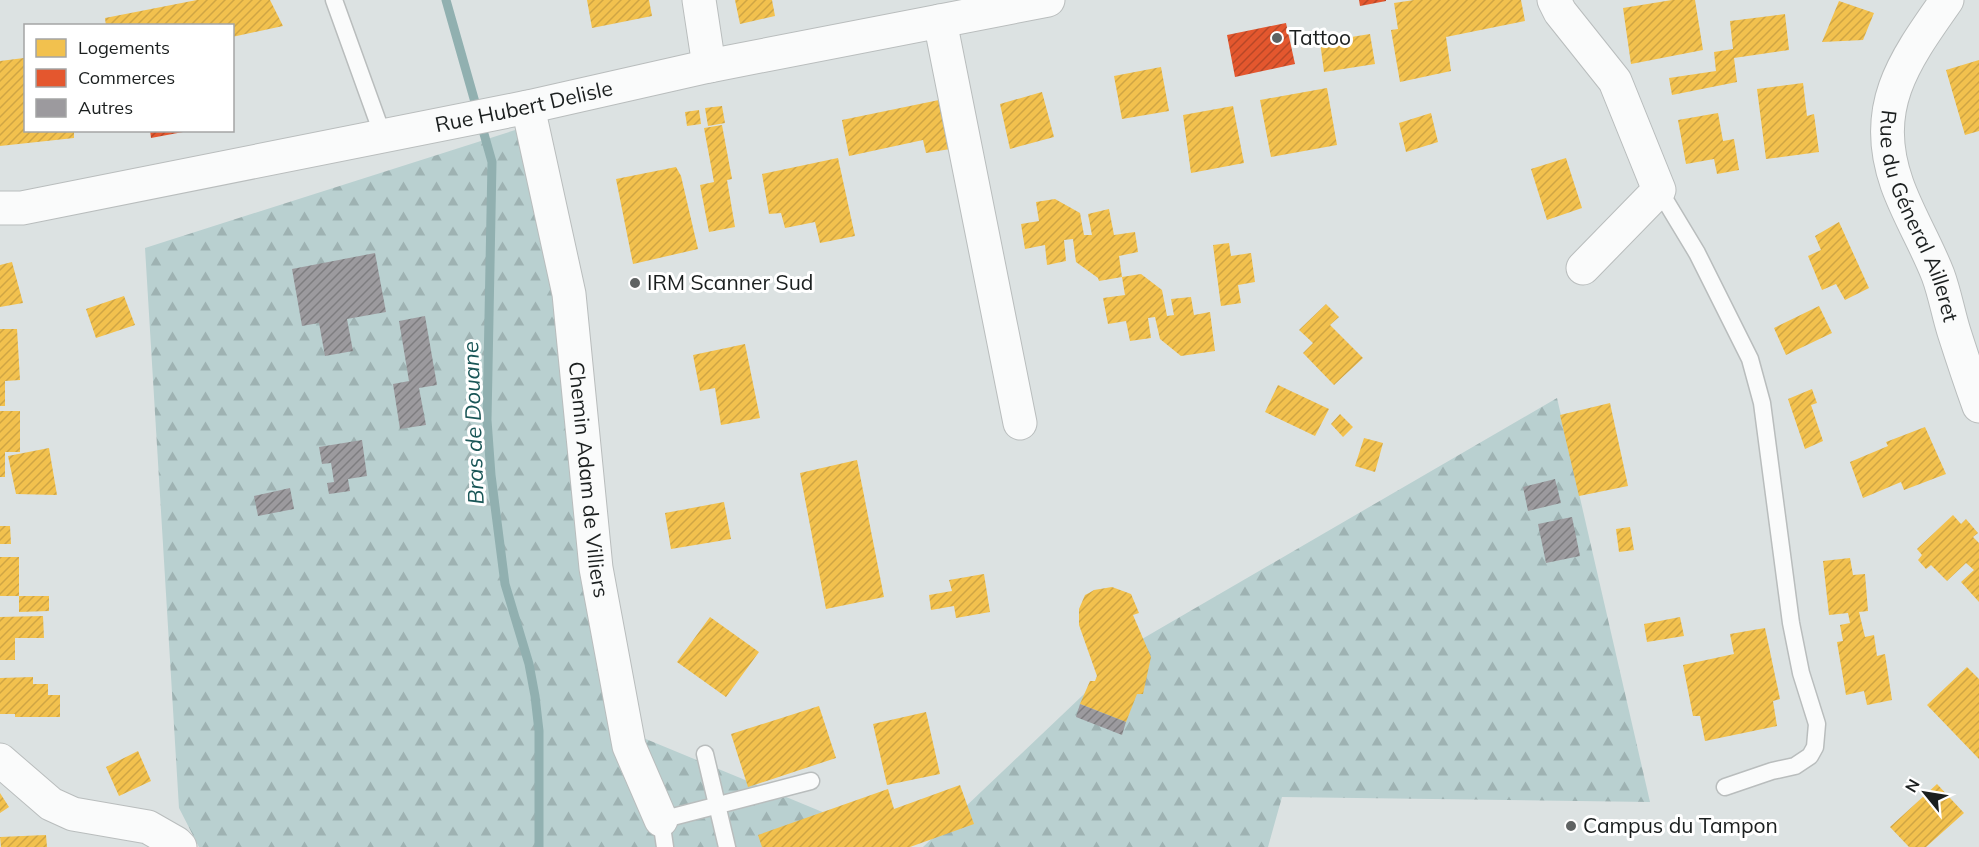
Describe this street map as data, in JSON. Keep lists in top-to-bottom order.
{
  "streets": {
    "street": ["Rue Hubert Delisle", "Rue du Géneral Ailleret", "Chemin Adam de Villiers"]
  },
  "crossings": [
    ["Rue Hubert Delisle", "Chemin Adam de Villiers"]
  ],
  "water": ["Bras de Douane"],
  "places": ["Tattoo", "IRM Scanner Sud", "Campus du Tampon"],
  "legend": ["Logements", "Commerces", "Autres"],
  "north": "top left"
}
